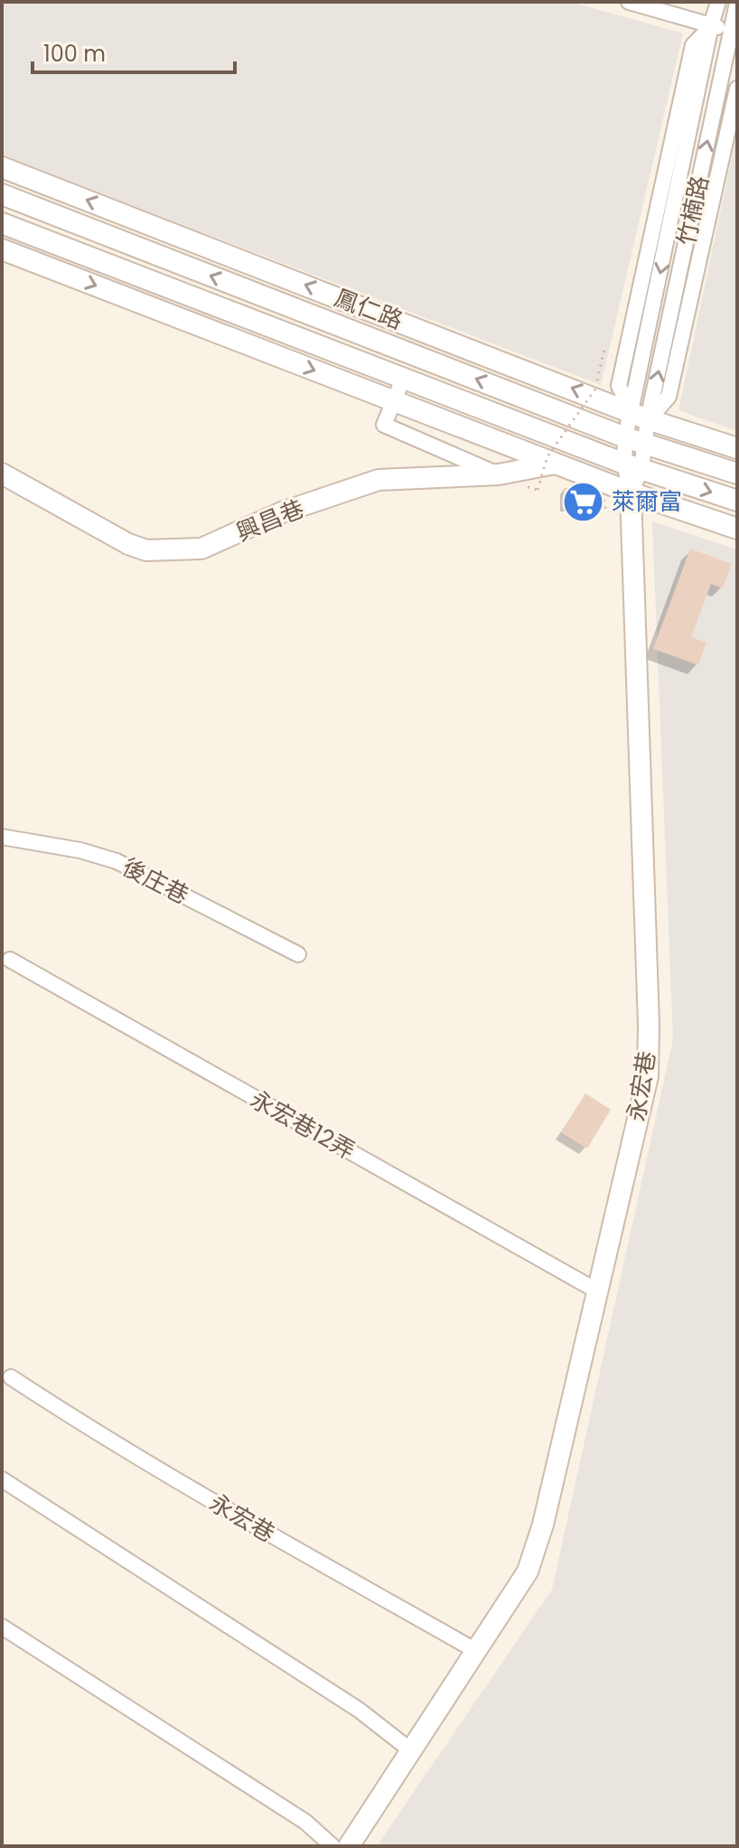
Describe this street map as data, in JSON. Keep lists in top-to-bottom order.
{
  "streets": {
    "main road": ["鳳仁路", "興昌巷", "永宏巷"],
    "street": ["竹楠路", "後庄巷", "永宏巷12弄"]
  },
  "crossings": [
    ["竹楠路", "鳳仁路"],
    ["竹楠路", "永宏巷"],
    ["永宏巷", "永宏巷12弄"]
  ],
  "places": {
    "supermarket": ["萊爾富"]
  },
  "scale_bar": "100 m"
}
